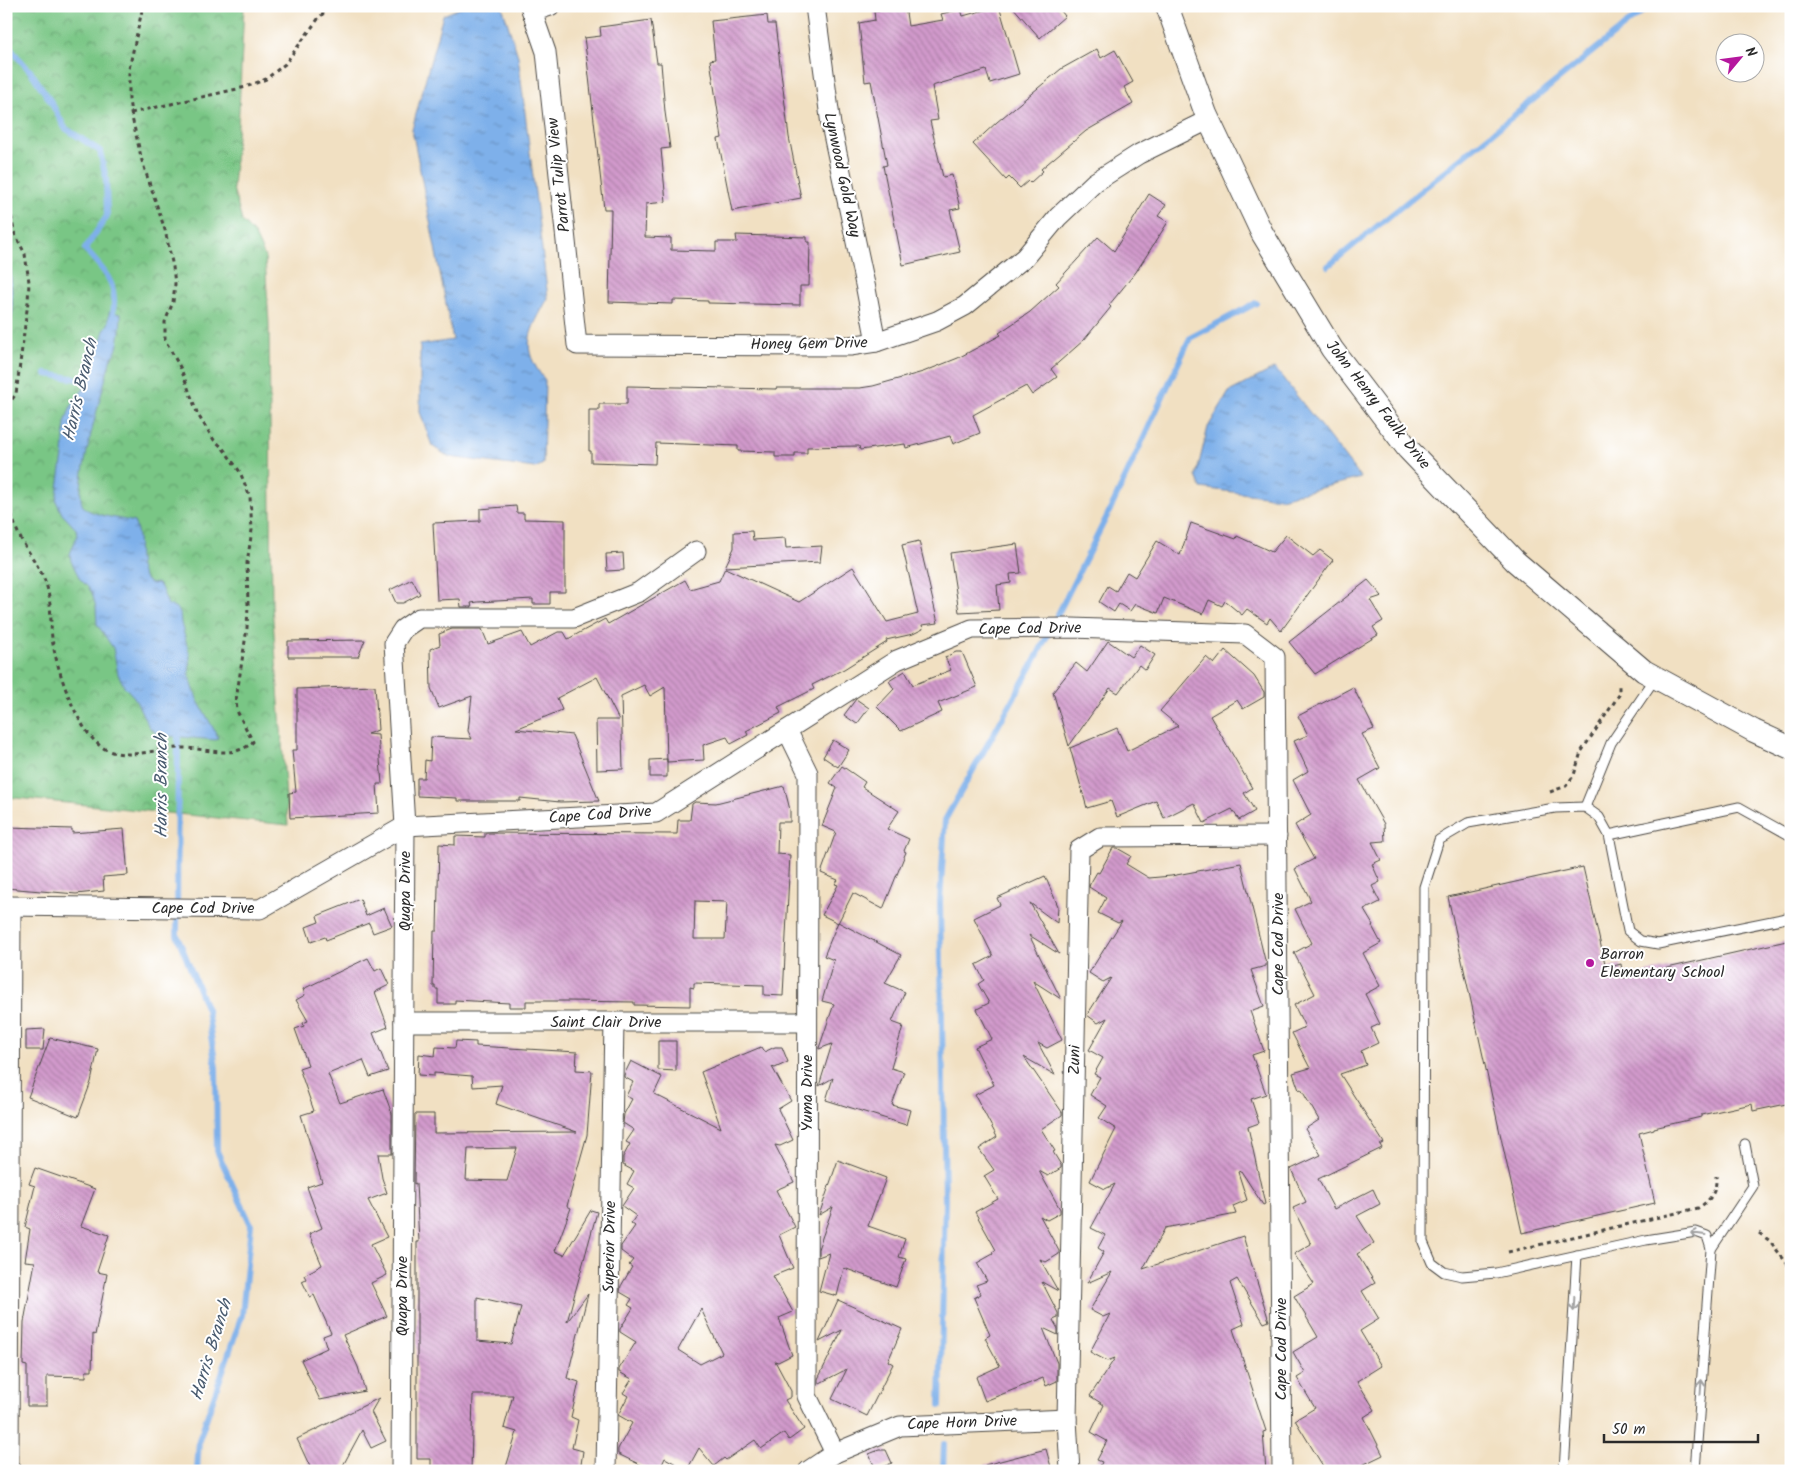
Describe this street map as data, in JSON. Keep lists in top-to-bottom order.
{
  "streets": {
    "street": [
      "Parrot Tulip View",
      "Lynwood Gold Way",
      "Honey Gem Drive",
      "John Henry Faulk Drive",
      "Cape Cod Drive",
      "Quapa Drive",
      "Saint Clair Drive",
      "Zuni",
      "Yuma Drive",
      "Superior Drive",
      "Cape Horn Drive"
    ]
  },
  "crossings": [
    ["Parrot Tulip View", "Honey Gem Drive"],
    ["Lynwood Gold Way", "Honey Gem Drive"],
    ["Honey Gem Drive", "John Henry Faulk Drive"],
    ["Cape Cod Drive", "Quapa Drive"],
    ["Cape Cod Drive", "Zuni"],
    ["Cape Cod Drive", "Yuma Drive"],
    ["Quapa Drive", "Saint Clair Drive"],
    ["Saint Clair Drive", "Yuma Drive"],
    ["Saint Clair Drive", "Superior Drive"],
    ["Zuni", "Cape Horn Drive"],
    ["Yuma Drive", "Cape Horn Drive"]
  ],
  "water": ["Harris Branch"],
  "places": ["Barron Elementary School"],
  "scale_bar": "50 m",
  "north": "top right"
}
